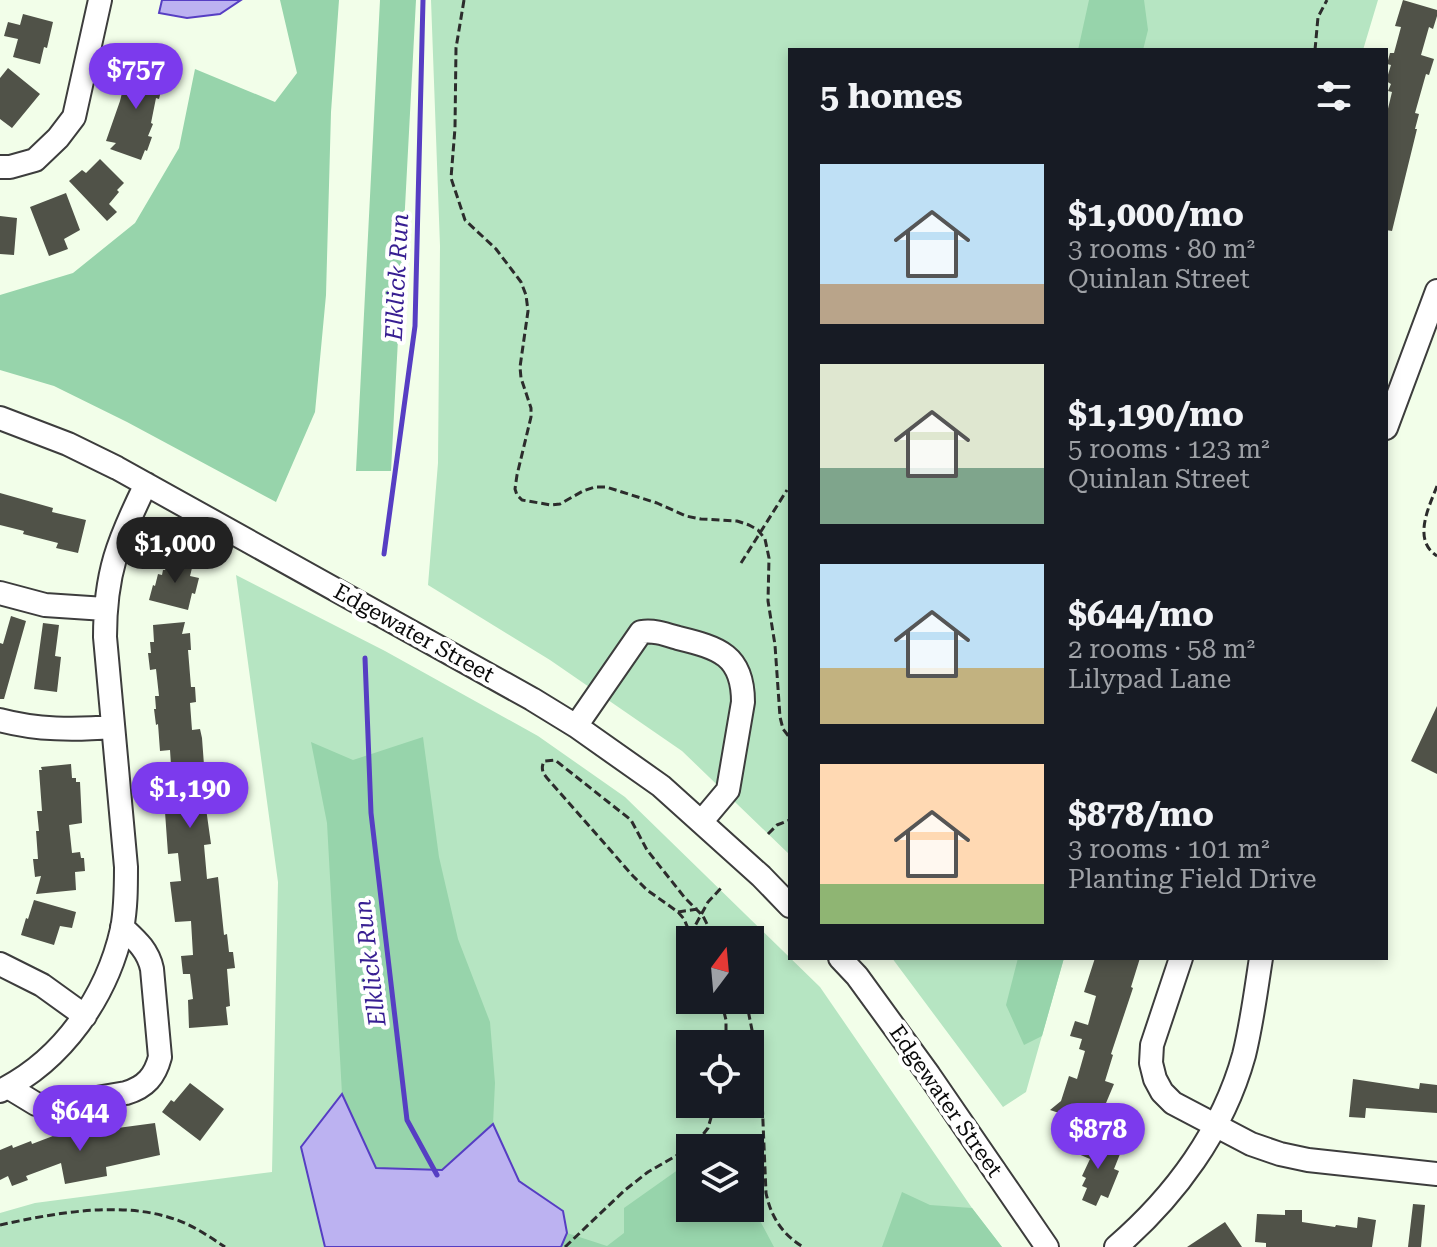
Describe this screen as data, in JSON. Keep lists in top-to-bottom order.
{
  "streets": {
    "street": ["Edgewater Street"]
  },
  "water": ["Elklick Run"],
  "north": "top",
  "page": {
    "price": [
      "$757",
      "$1,000",
      "$1,190",
      "$644",
      "$878"
    ],
    "heading": "5 homes",
    "list": [
      {
        "name": "$1,000/mo",
        "note": "3 rooms · 80 m² · Quinlan Street"
      },
      {
        "name": "$1,190/mo",
        "note": "5 rooms · 123 m² · Quinlan Street"
      },
      {
        "name": "$644/mo",
        "note": "2 rooms · 58 m² · Lilypad Lane"
      },
      {
        "name": "$878/mo",
        "note": "3 rooms · 101 m² · Planting Field Drive"
      }
    ]
  }
}
